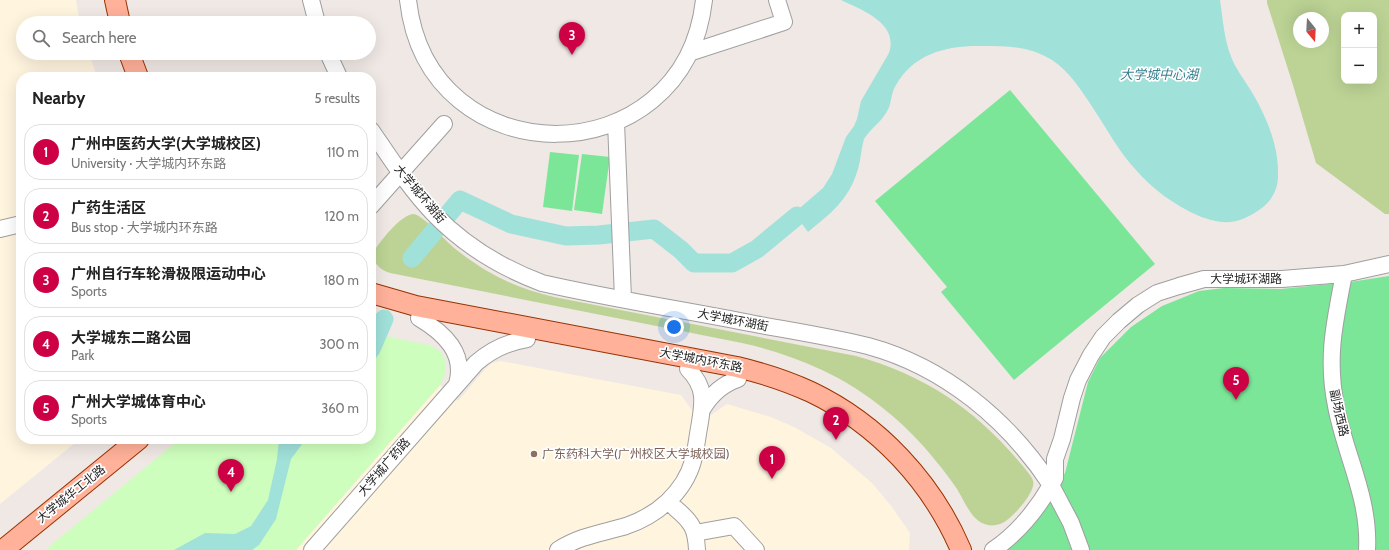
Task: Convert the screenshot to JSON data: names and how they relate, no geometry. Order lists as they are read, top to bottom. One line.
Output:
{"streets":{"main road":["大学城内环东路","大学城华工北路"],"street":["大学城环湖街","大学城环湖路","副场西路","大学城广药路"]},"crossings":[["大学城环湖街","大学城环湖路"],["大学城环湖路","副场西路"],["大学城内环东路","大学城广药路"]],"water":["大学城中心湖"],"places":["广东药科大学(广州校区大学城校园)"],"north":"bottom","page":{"map_buttons":["+","−"],"search":"Search here","pins":["3","5","2","1","4"],"heading":["Nearby","5 results"],"list":[{"mark":"1","name":"广州中医药大学(大学城校区)","note":"University · 大学城内环东路","value":"110 m"},{"mark":"2","name":"广药生活区","note":"Bus stop · 大学城内环东路","value":"120 m"},{"mark":"3","name":"广州自行车轮滑极限运动中心","note":"Sports","value":"180 m"},{"mark":"4","name":"大学城东二路公园","note":"Park","value":"300 m"},{"mark":"5","name":"广州大学城体育中心","note":"Sports","value":"360 m"}]}}
